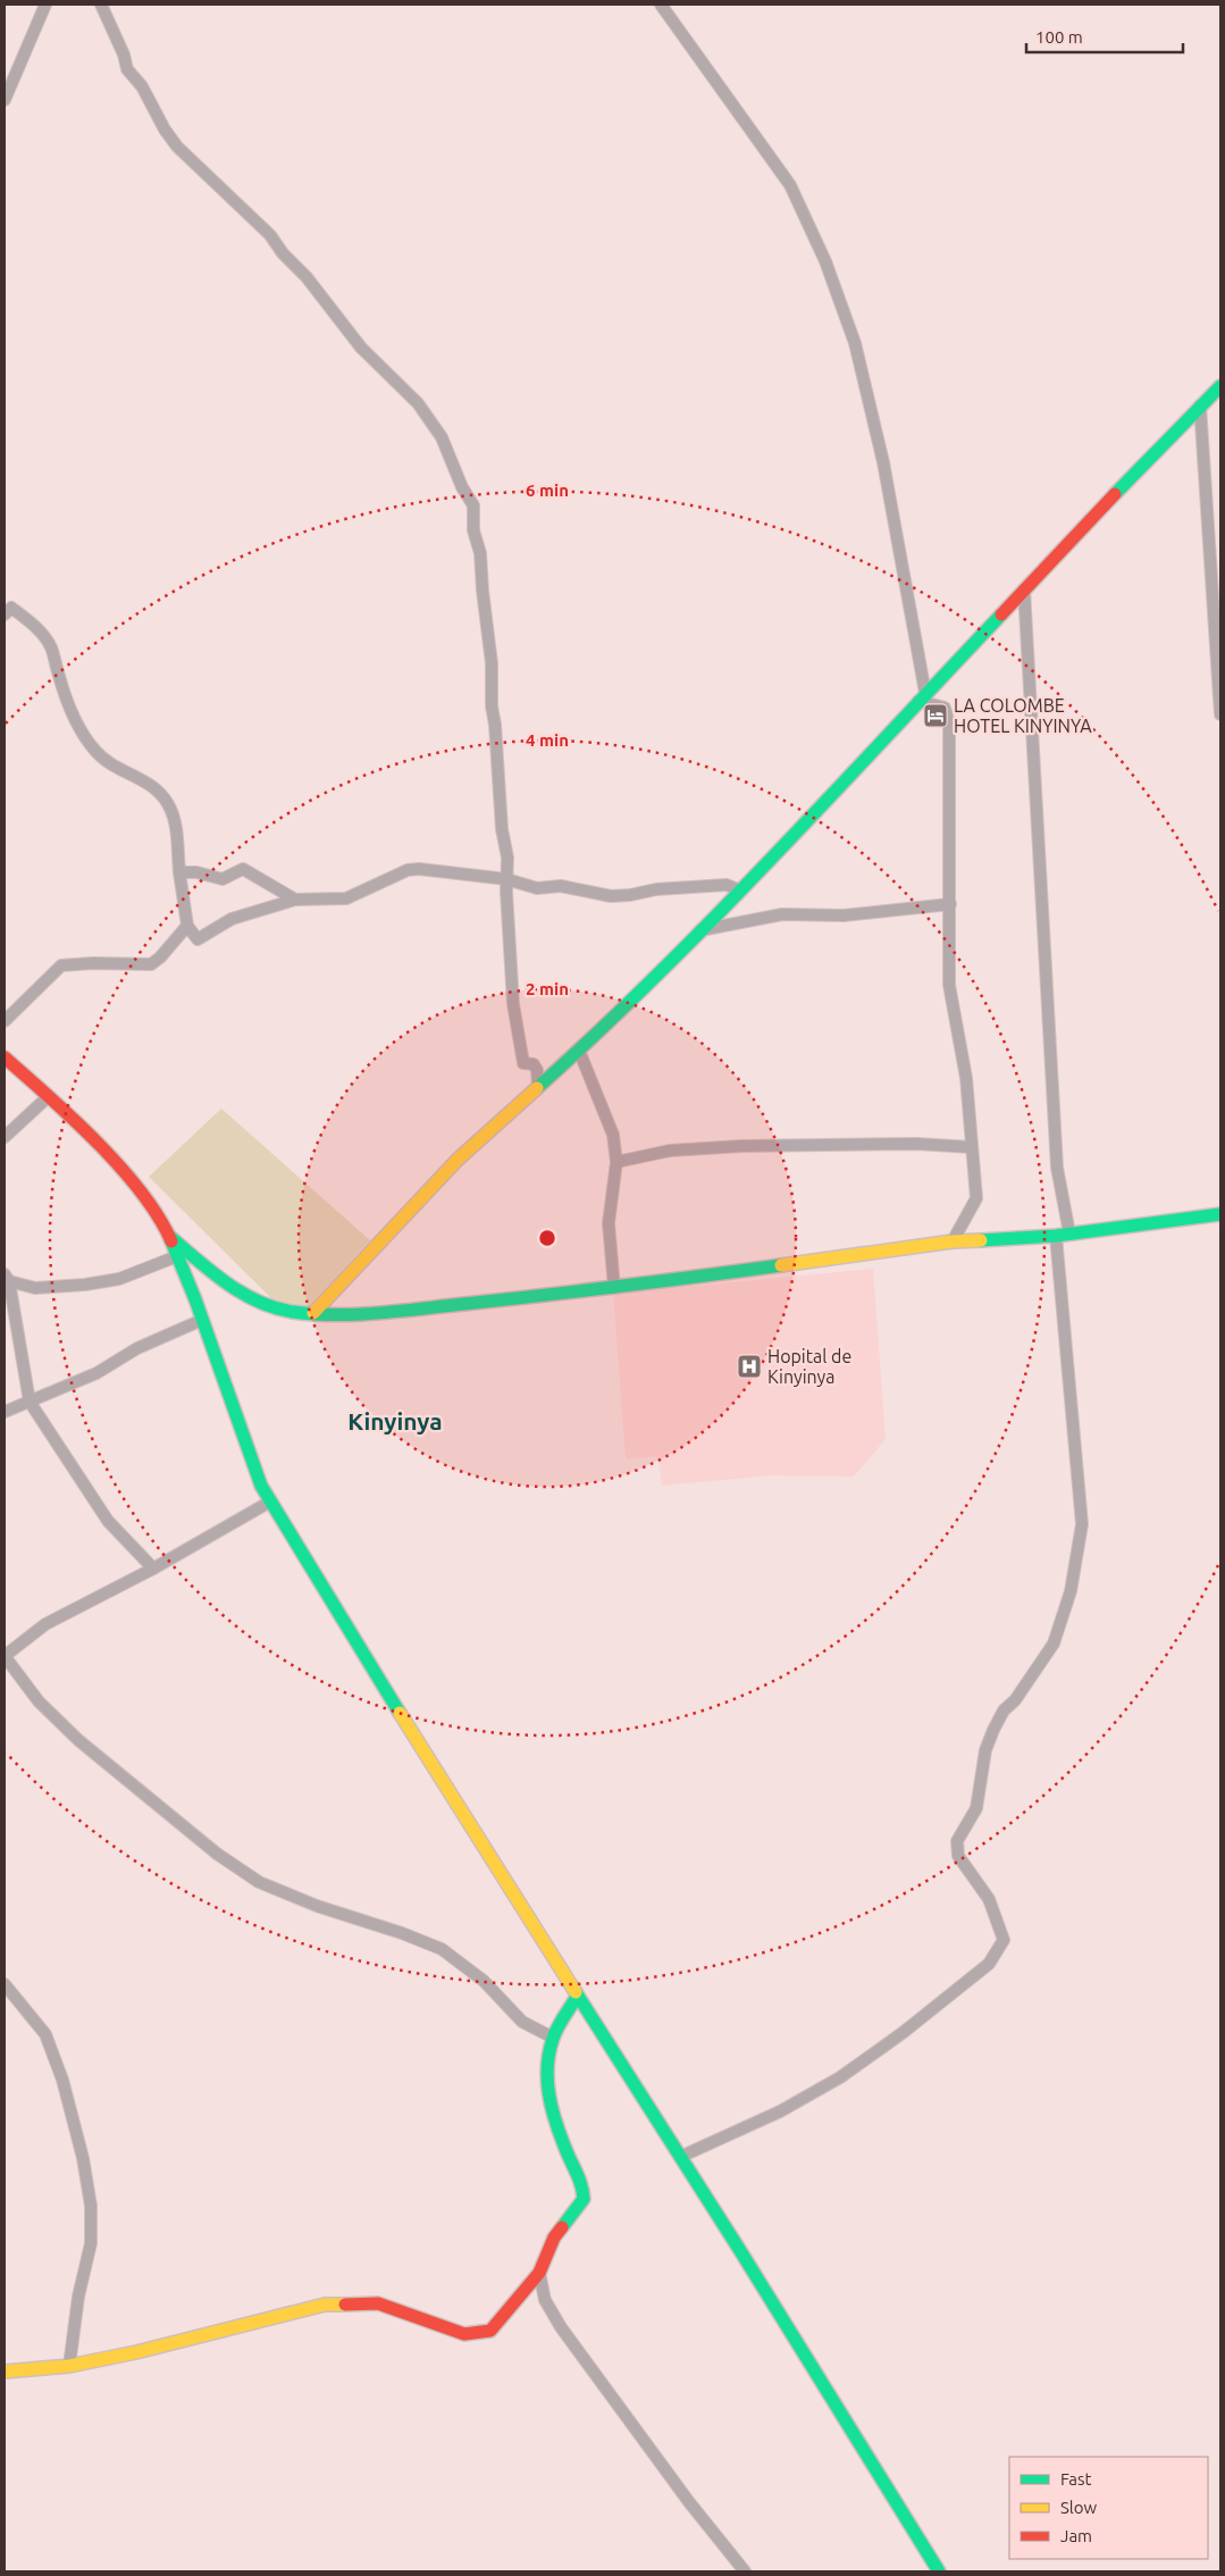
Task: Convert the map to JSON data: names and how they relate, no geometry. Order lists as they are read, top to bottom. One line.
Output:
{"districts":["Kinyinya"],"places":{"hotel":["LA COLOMBE HOTEL KINYINYA"],"hospital":["Hopital de Kinyinya"]},"legend":["Fast","Slow","Jam"],"scale_bar":"100 m","rings":["6 min","4 min","2 min"]}
